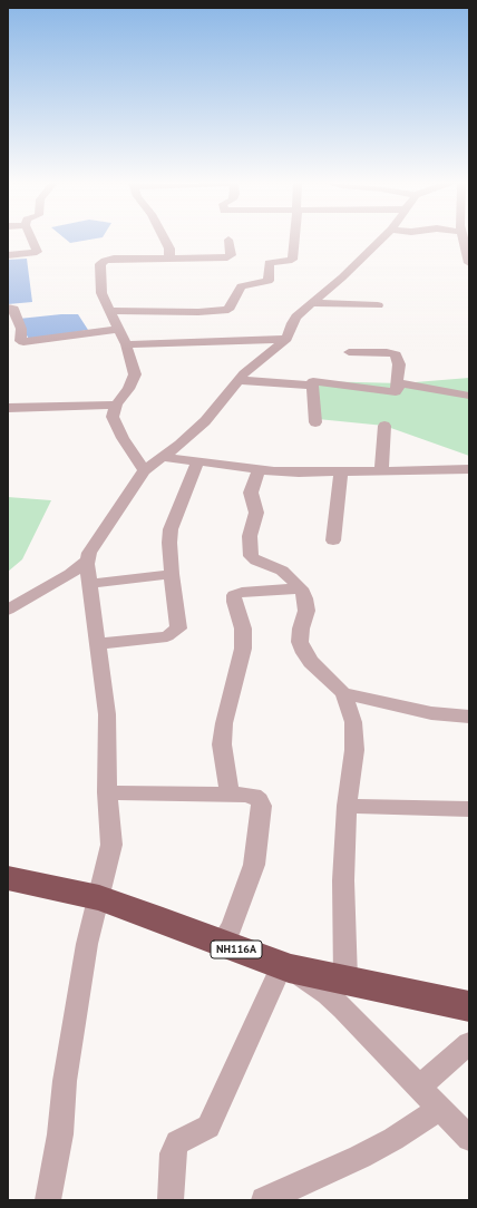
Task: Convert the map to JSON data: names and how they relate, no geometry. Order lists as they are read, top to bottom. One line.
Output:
{"streets":{"highway":["NH116A"]}}
